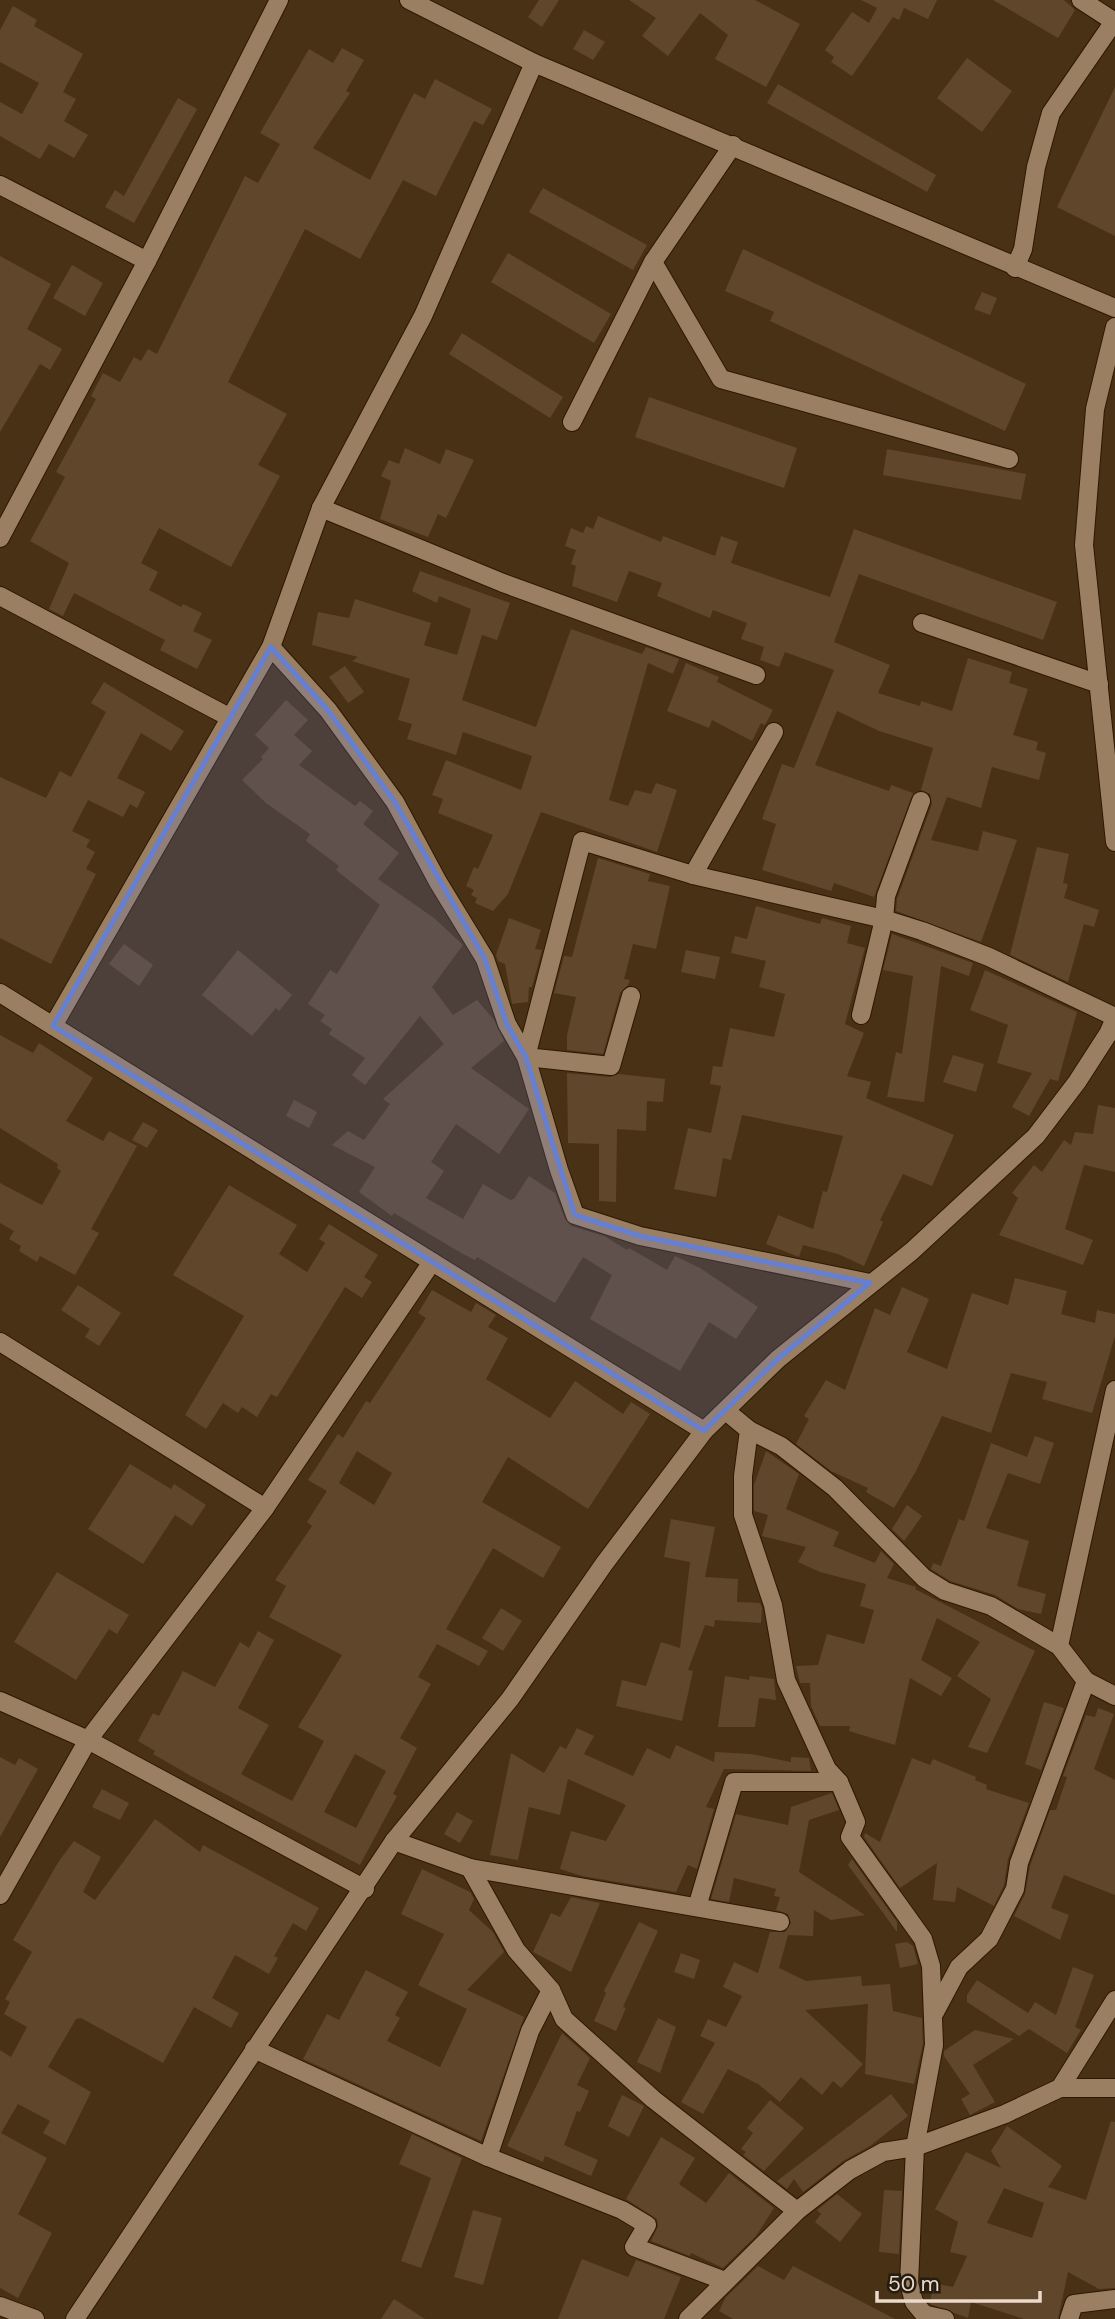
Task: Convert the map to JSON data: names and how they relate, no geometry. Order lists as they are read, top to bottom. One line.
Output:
{"scale_bar":"50 m"}
